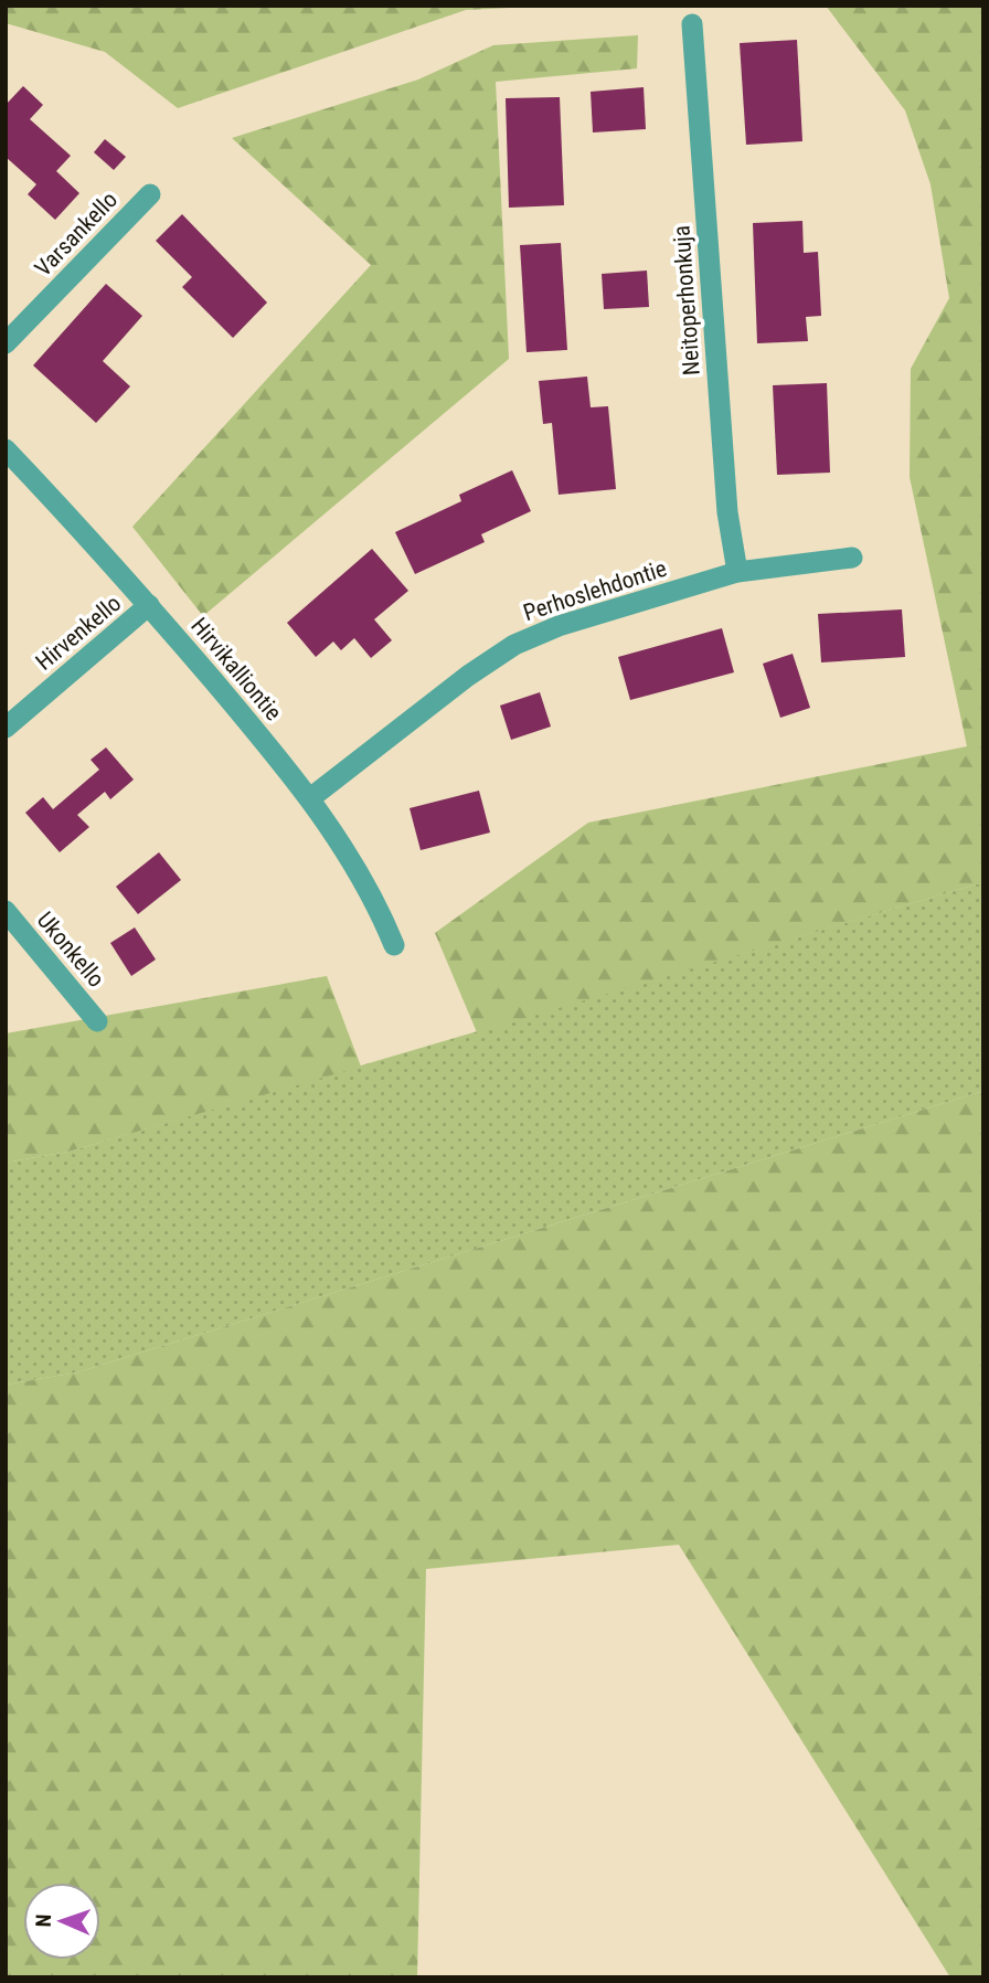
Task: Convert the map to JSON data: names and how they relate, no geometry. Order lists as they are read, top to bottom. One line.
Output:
{"streets":{"street":["Varsankello","Neitoperhonkuja","Perhoslehdontie","Hirvenkello","Hirvikalliontie","Ukonkello"]},"crossings":[["Neitoperhonkuja","Perhoslehdontie"],["Perhoslehdontie","Hirvikalliontie"],["Hirvenkello","Hirvikalliontie"]],"north":"left"}
